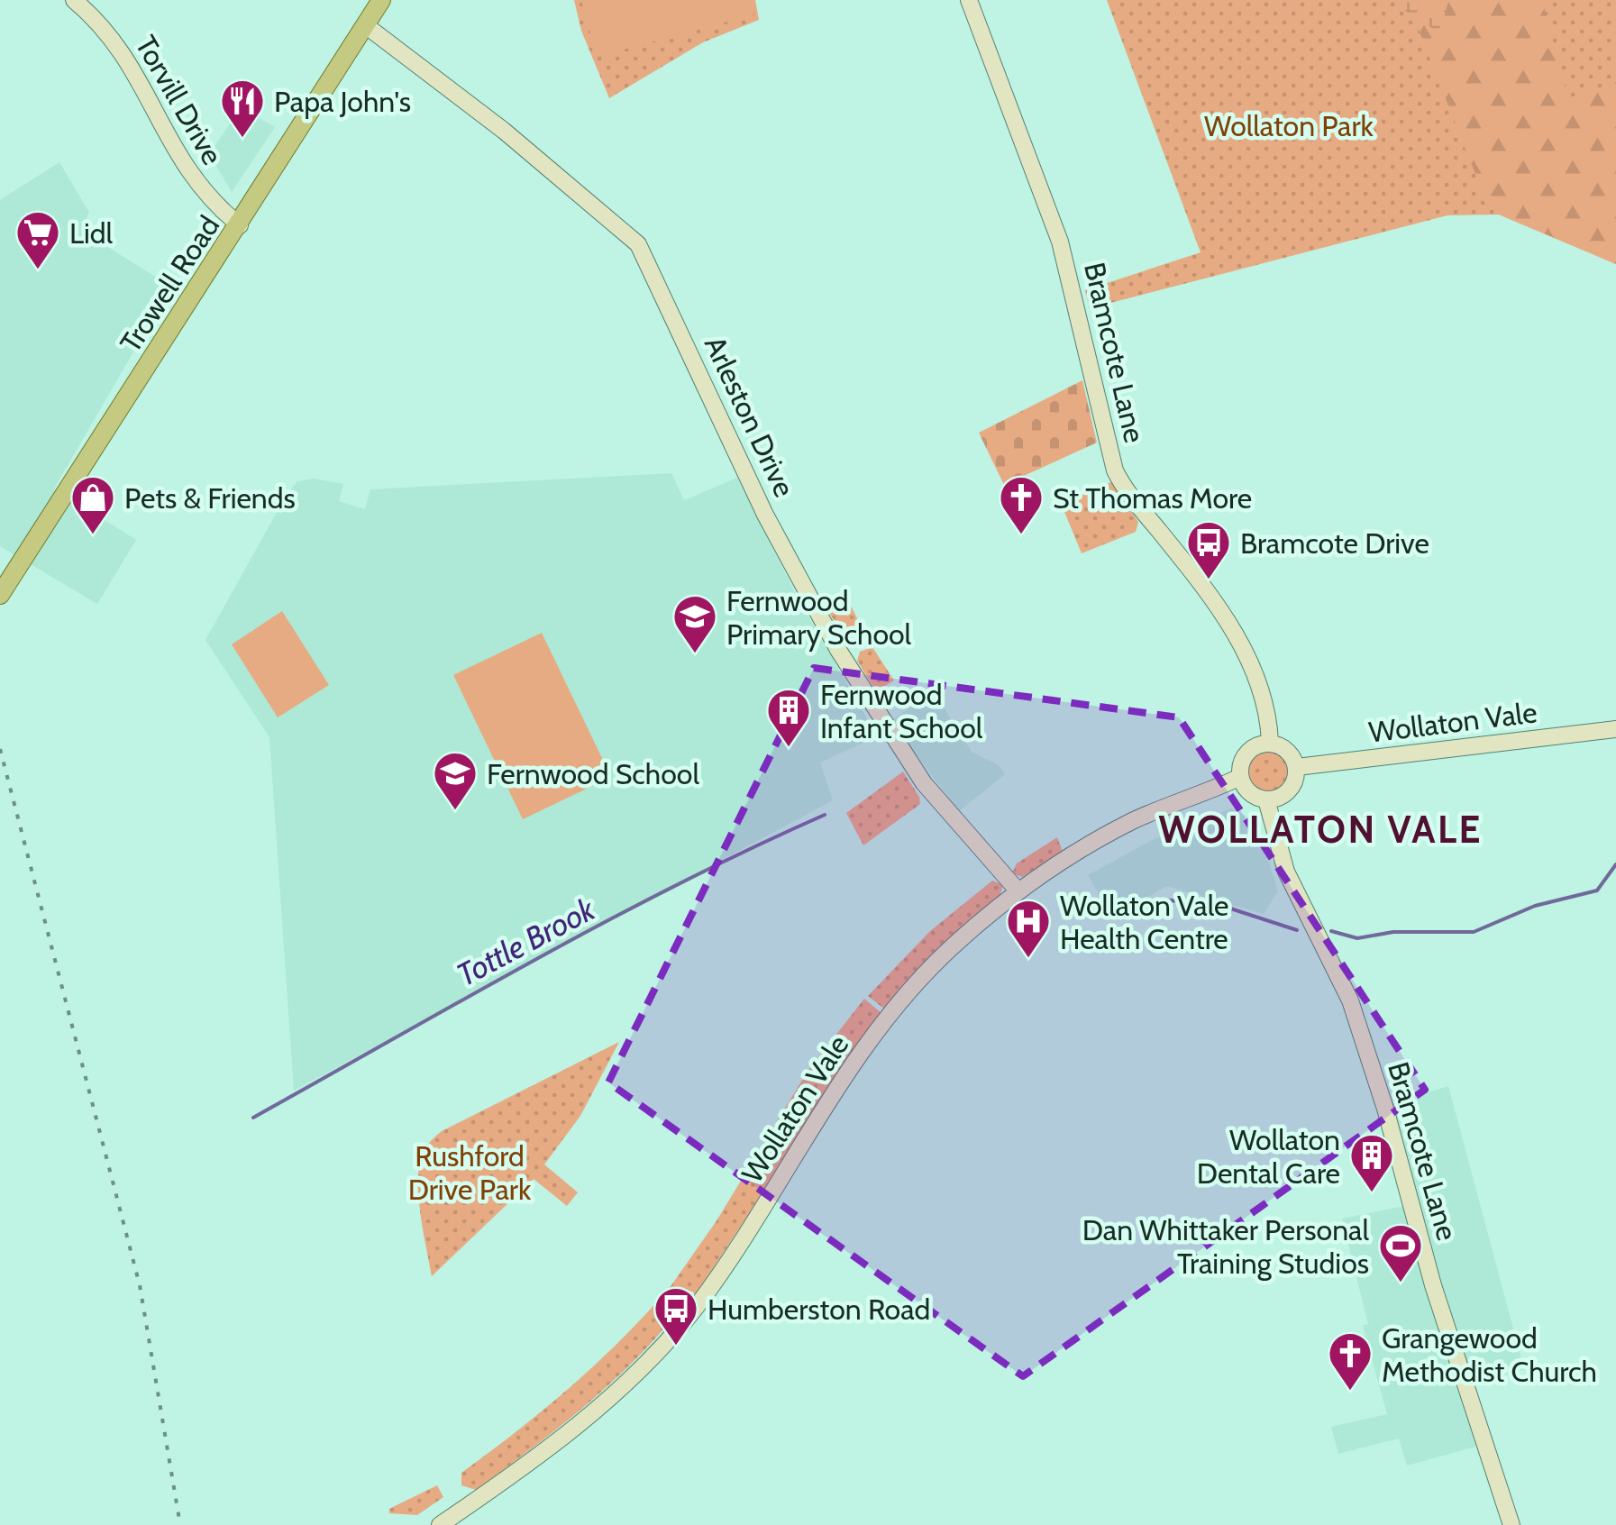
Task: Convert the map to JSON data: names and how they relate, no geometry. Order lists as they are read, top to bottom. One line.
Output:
{"streets":{"main road":["Trowell Road"],"street":["Torvill Drive","Bramcote Lane","Arleston Drive","Wollaton Vale"]},"crossings":[["Torvill Drive","Trowell Road"],["Trowell Road","Arleston Drive"],["Bramcote Lane","Wollaton Vale"],["Arleston Drive","Wollaton Vale"]],"districts":["WOLLATON VALE"],"water":["Tottle Brook"],"parks":["Wollaton Park","Rushford Drive Park"],"places":{"restaurant":["Papa John's"],"supermarket":["Lidl"],"shop":["Pets & Friends"],"church":["St Thomas More","Grangewood Methodist Church"],"bus stop":["Bramcote Drive","Humberston Road"],"school or university":["Fernwood Primary School","Fernwood School"],"building":["Fernwood Infant School","Wollaton Dental Care"],"hospital":["Wollaton Vale Health Centre"],"sports":["Dan Whittaker Personal Training Studios"]}}
